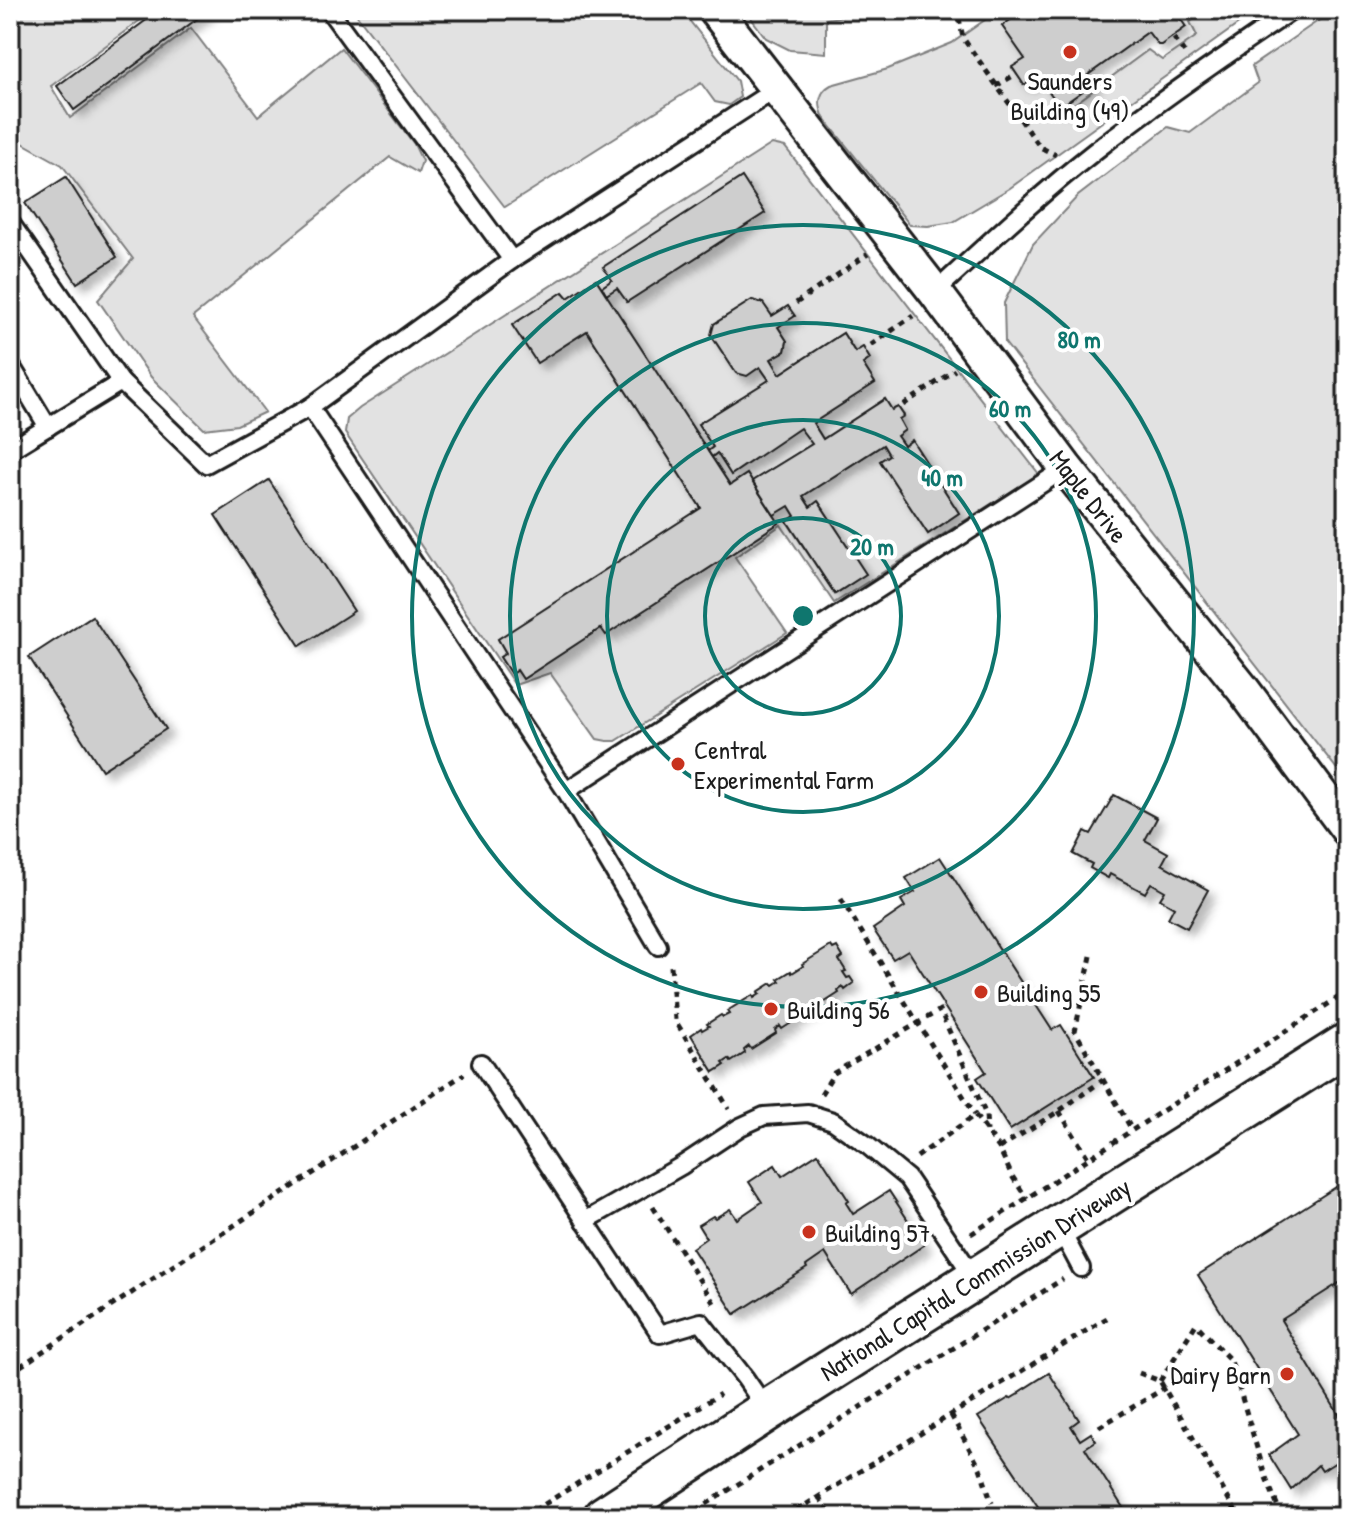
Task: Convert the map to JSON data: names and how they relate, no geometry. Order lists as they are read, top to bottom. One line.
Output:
{"streets":{"street":["Maple Drive","National Capital Commission Driveway"]},"places":["Saunders Building (49)","Central Experimental Farm","Building 55","Building 56","Building 57","Dairy Barn"],"rings":["80 m","60 m","40 m","20 m"]}
